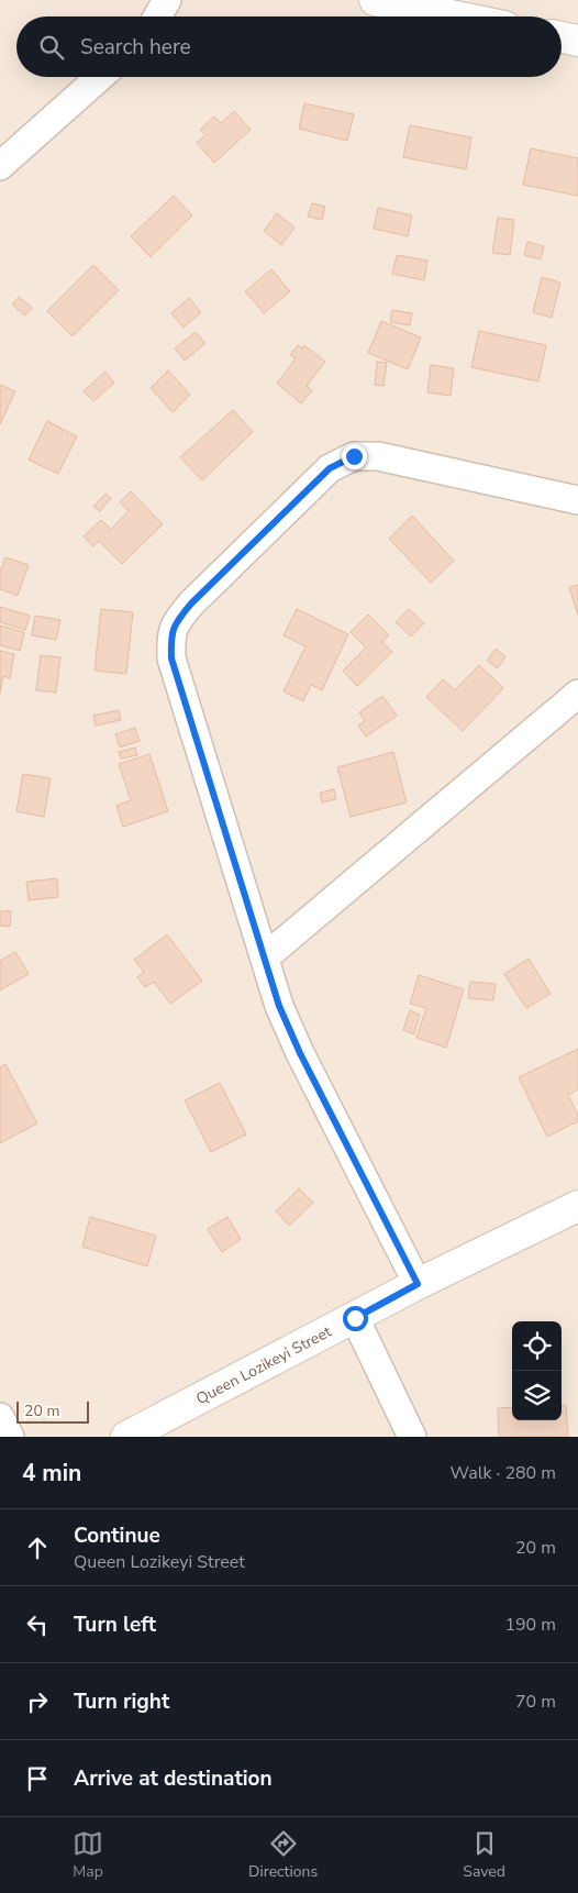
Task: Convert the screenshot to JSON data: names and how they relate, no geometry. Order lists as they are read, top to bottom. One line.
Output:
{"streets":{"main road":["Queen Lozikeyi Street"]},"scale_bar":"20 m","page":{"search":"Search here","scale":"20 m","heading":["4 min","Walk · 280 m"],"list":[["Continue","Queen Lozikeyi Street","20 m"],["Turn left","190 m"],["Turn right","70 m"],"Arrive at destination"],"nav":["Map","Directions","Saved"]}}
